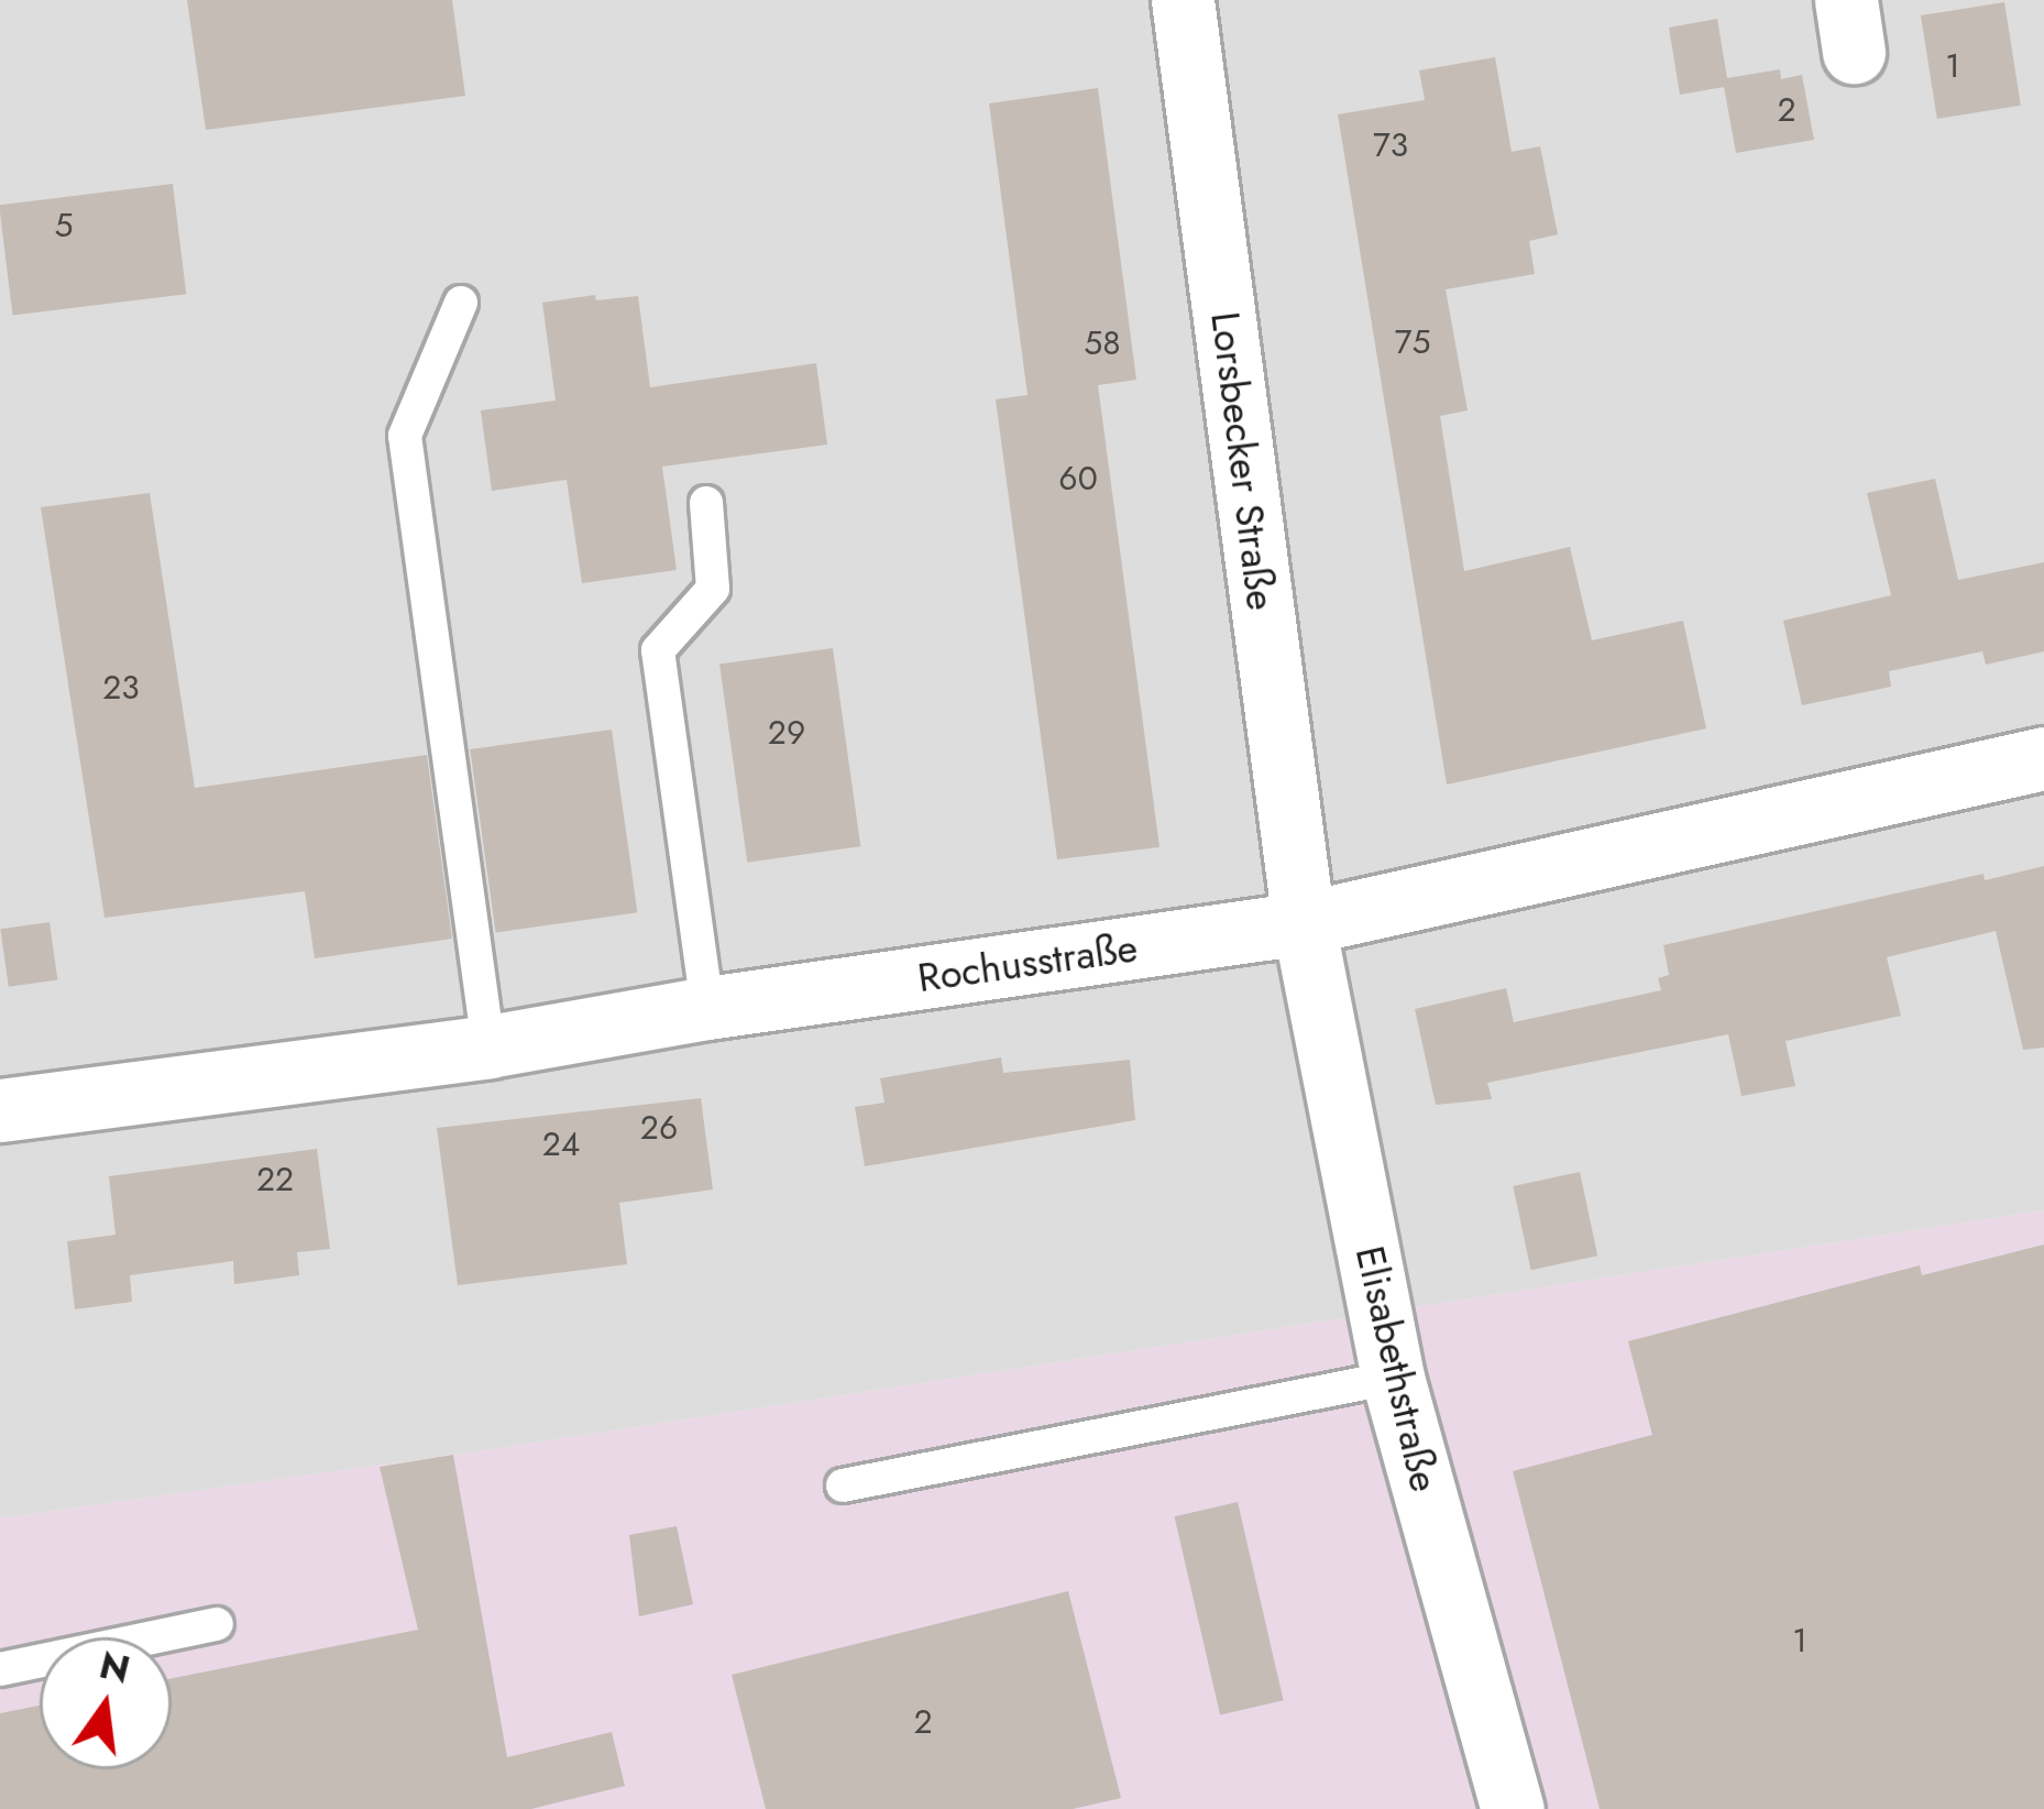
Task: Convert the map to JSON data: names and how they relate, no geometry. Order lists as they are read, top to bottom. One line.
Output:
{"streets":{"street":["Lorsbecker Straße","Rochusstraße","Elisabethstraße"]},"crossings":[["Lorsbecker Straße","Rochusstraße"],["Lorsbecker Straße","Elisabethstraße"],["Rochusstraße","Elisabethstraße"]],"house_numbers":["1","2","73","5","75","58","60","23","29","26","24","22","1","2"],"north":"top"}
